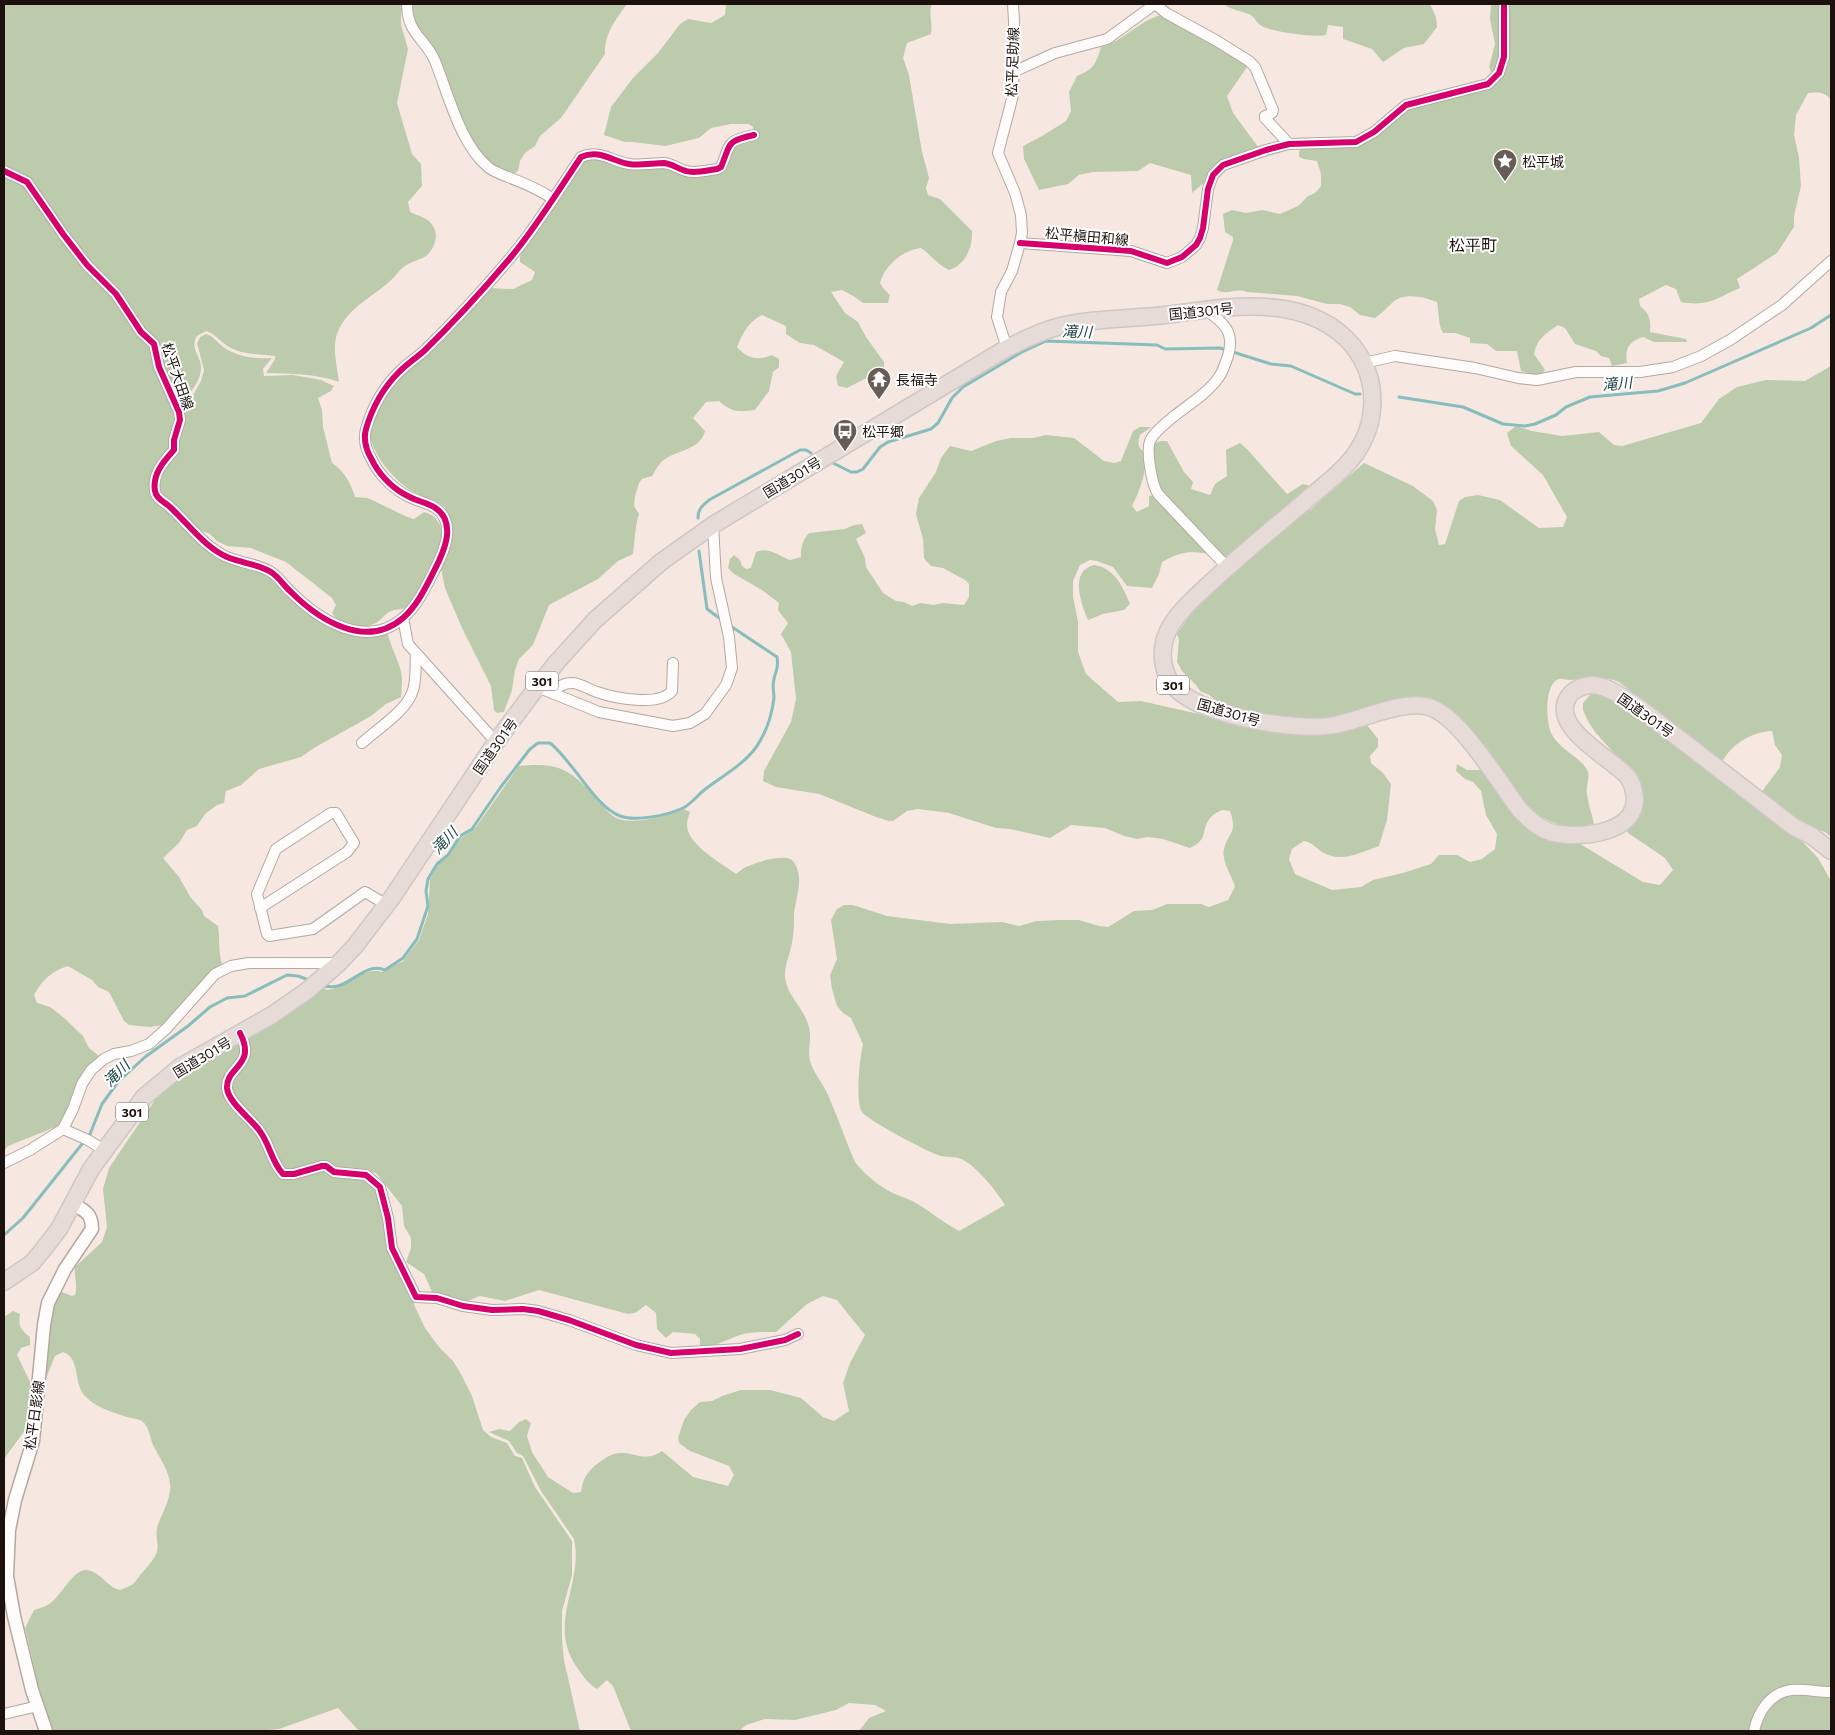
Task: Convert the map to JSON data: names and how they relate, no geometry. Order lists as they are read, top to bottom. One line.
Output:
{"streets":{"highway":["国道301号","301"],"street":["松平足助線","松平槇田和線","松平大田線","松平日影線"]},"crossings":[["松平足助線","松平槇田和線"],["松平足助線","国道301号"],["国道301号","松平日影線"]],"districts":["松平町"],"water":["滝川"],"places":{"place":["松平城"],"temple":["長福寺"],"bus stop":["松平郷"]}}
